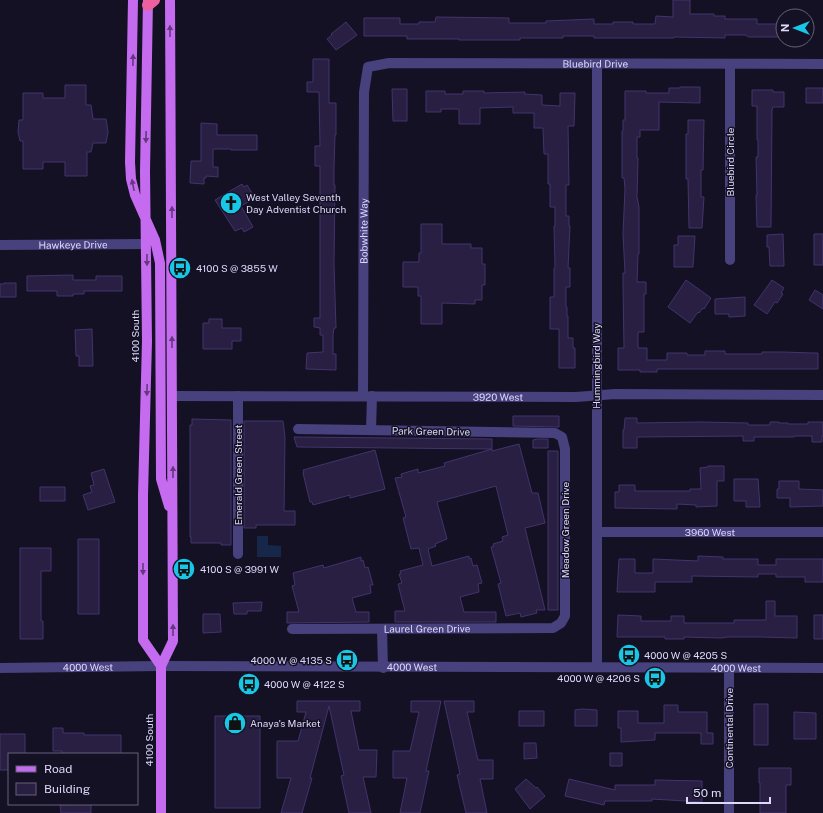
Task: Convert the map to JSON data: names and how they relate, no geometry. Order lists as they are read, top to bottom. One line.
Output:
{"streets":{"main road":["4100 South"],"street":["Bluebird Drive","Bluebird Circle","Bobwhite Way","Hawkeye Drive","Hummingbird Way","3920 West","Park Green Drive","Emerald Green Street","Meadow Green Drive","3960 West","Laurel Green Drive","4000 West","Continental Drive"]},"crossings":[["Bluebird Drive","Bluebird Circle"],["Bluebird Drive","Bobwhite Way"],["Bluebird Drive","Hummingbird Way"],["Bobwhite Way","3920 West"],["Bobwhite Way","Park Green Drive"],["Hawkeye Drive","4100 South"],["4100 South","3920 West"],["4100 South","4000 West"],["Hummingbird Way","3920 West"],["Hummingbird Way","3960 West"],["Hummingbird Way","4000 West"],["3920 West","Emerald Green Street"],["Park Green Drive","Meadow Green Drive"],["Meadow Green Drive","Laurel Green Drive"],["4000 West","Continental Drive"]],"places":{"church":["West Valley Seventh Day Adventist Church"],"bus stop":["4100 S @ 3855 W","4100 S @ 3991 W","4000 W @ 4205 S","4000 W @ 4135 S","4000 W @ 4206 S","4000 W @ 4122 S"],"shop":["Anaya's Market"]},"legend":["Road","Building"],"scale_bar":"50 m","north":"left"}
